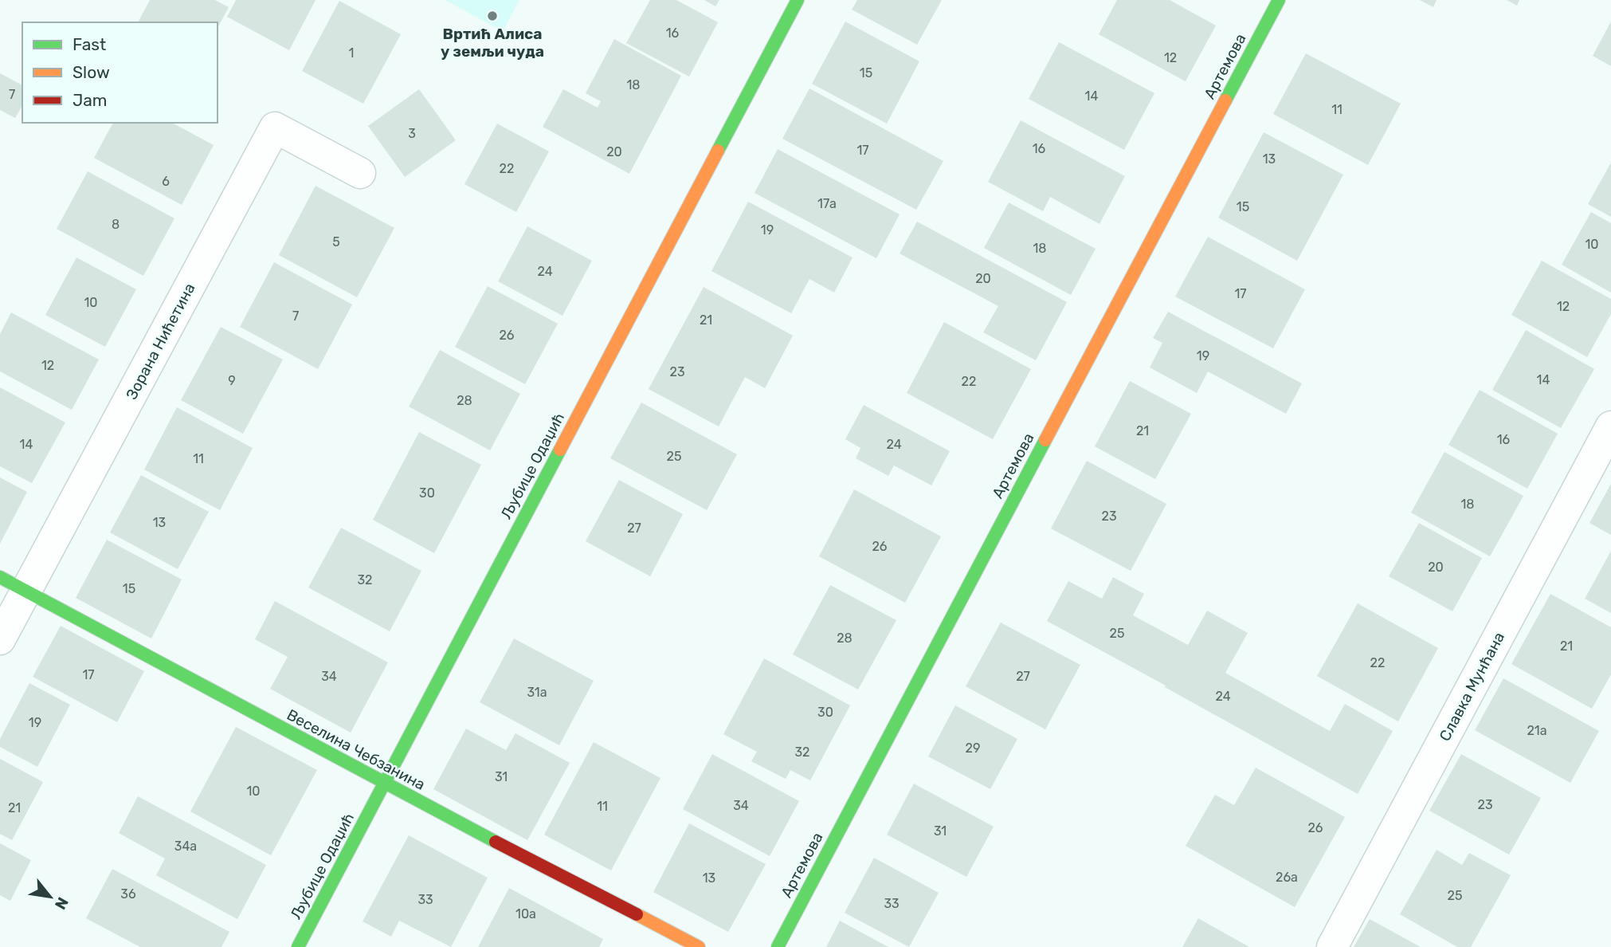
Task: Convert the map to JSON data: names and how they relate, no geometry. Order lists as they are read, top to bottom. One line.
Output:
{"streets":{"street":["Артемова","Зорана Нићетина","Љубице Одаџић","Славка Мунћана","Веселина Чебзанина"]},"crossings":[["Зорана Нићетина","Веселина Чебзанина"],["Љубице Одаџић","Веселина Чебзанина"]],"places":["Вртић Алиса у земљи чуда"],"house_numbers":["16","1","12","15","18","7","14","11","3","16","17","20","13","22","6","17a","15","8","19","5","10","18","24","20","17","10","12","7","21","26","19","12","23","14","9","22","28","21","16","14","24","25","11","30","18","23","13","27","26","20","32","15","25","28","21","22","17","34","27","31a","24","30","19","21a","29","32","31","10","23","34","11","21","26","31","34a","26a","13","36","25","33","33","10a"],"legend":["Fast","Slow","Jam"],"north":"bottom right"}
